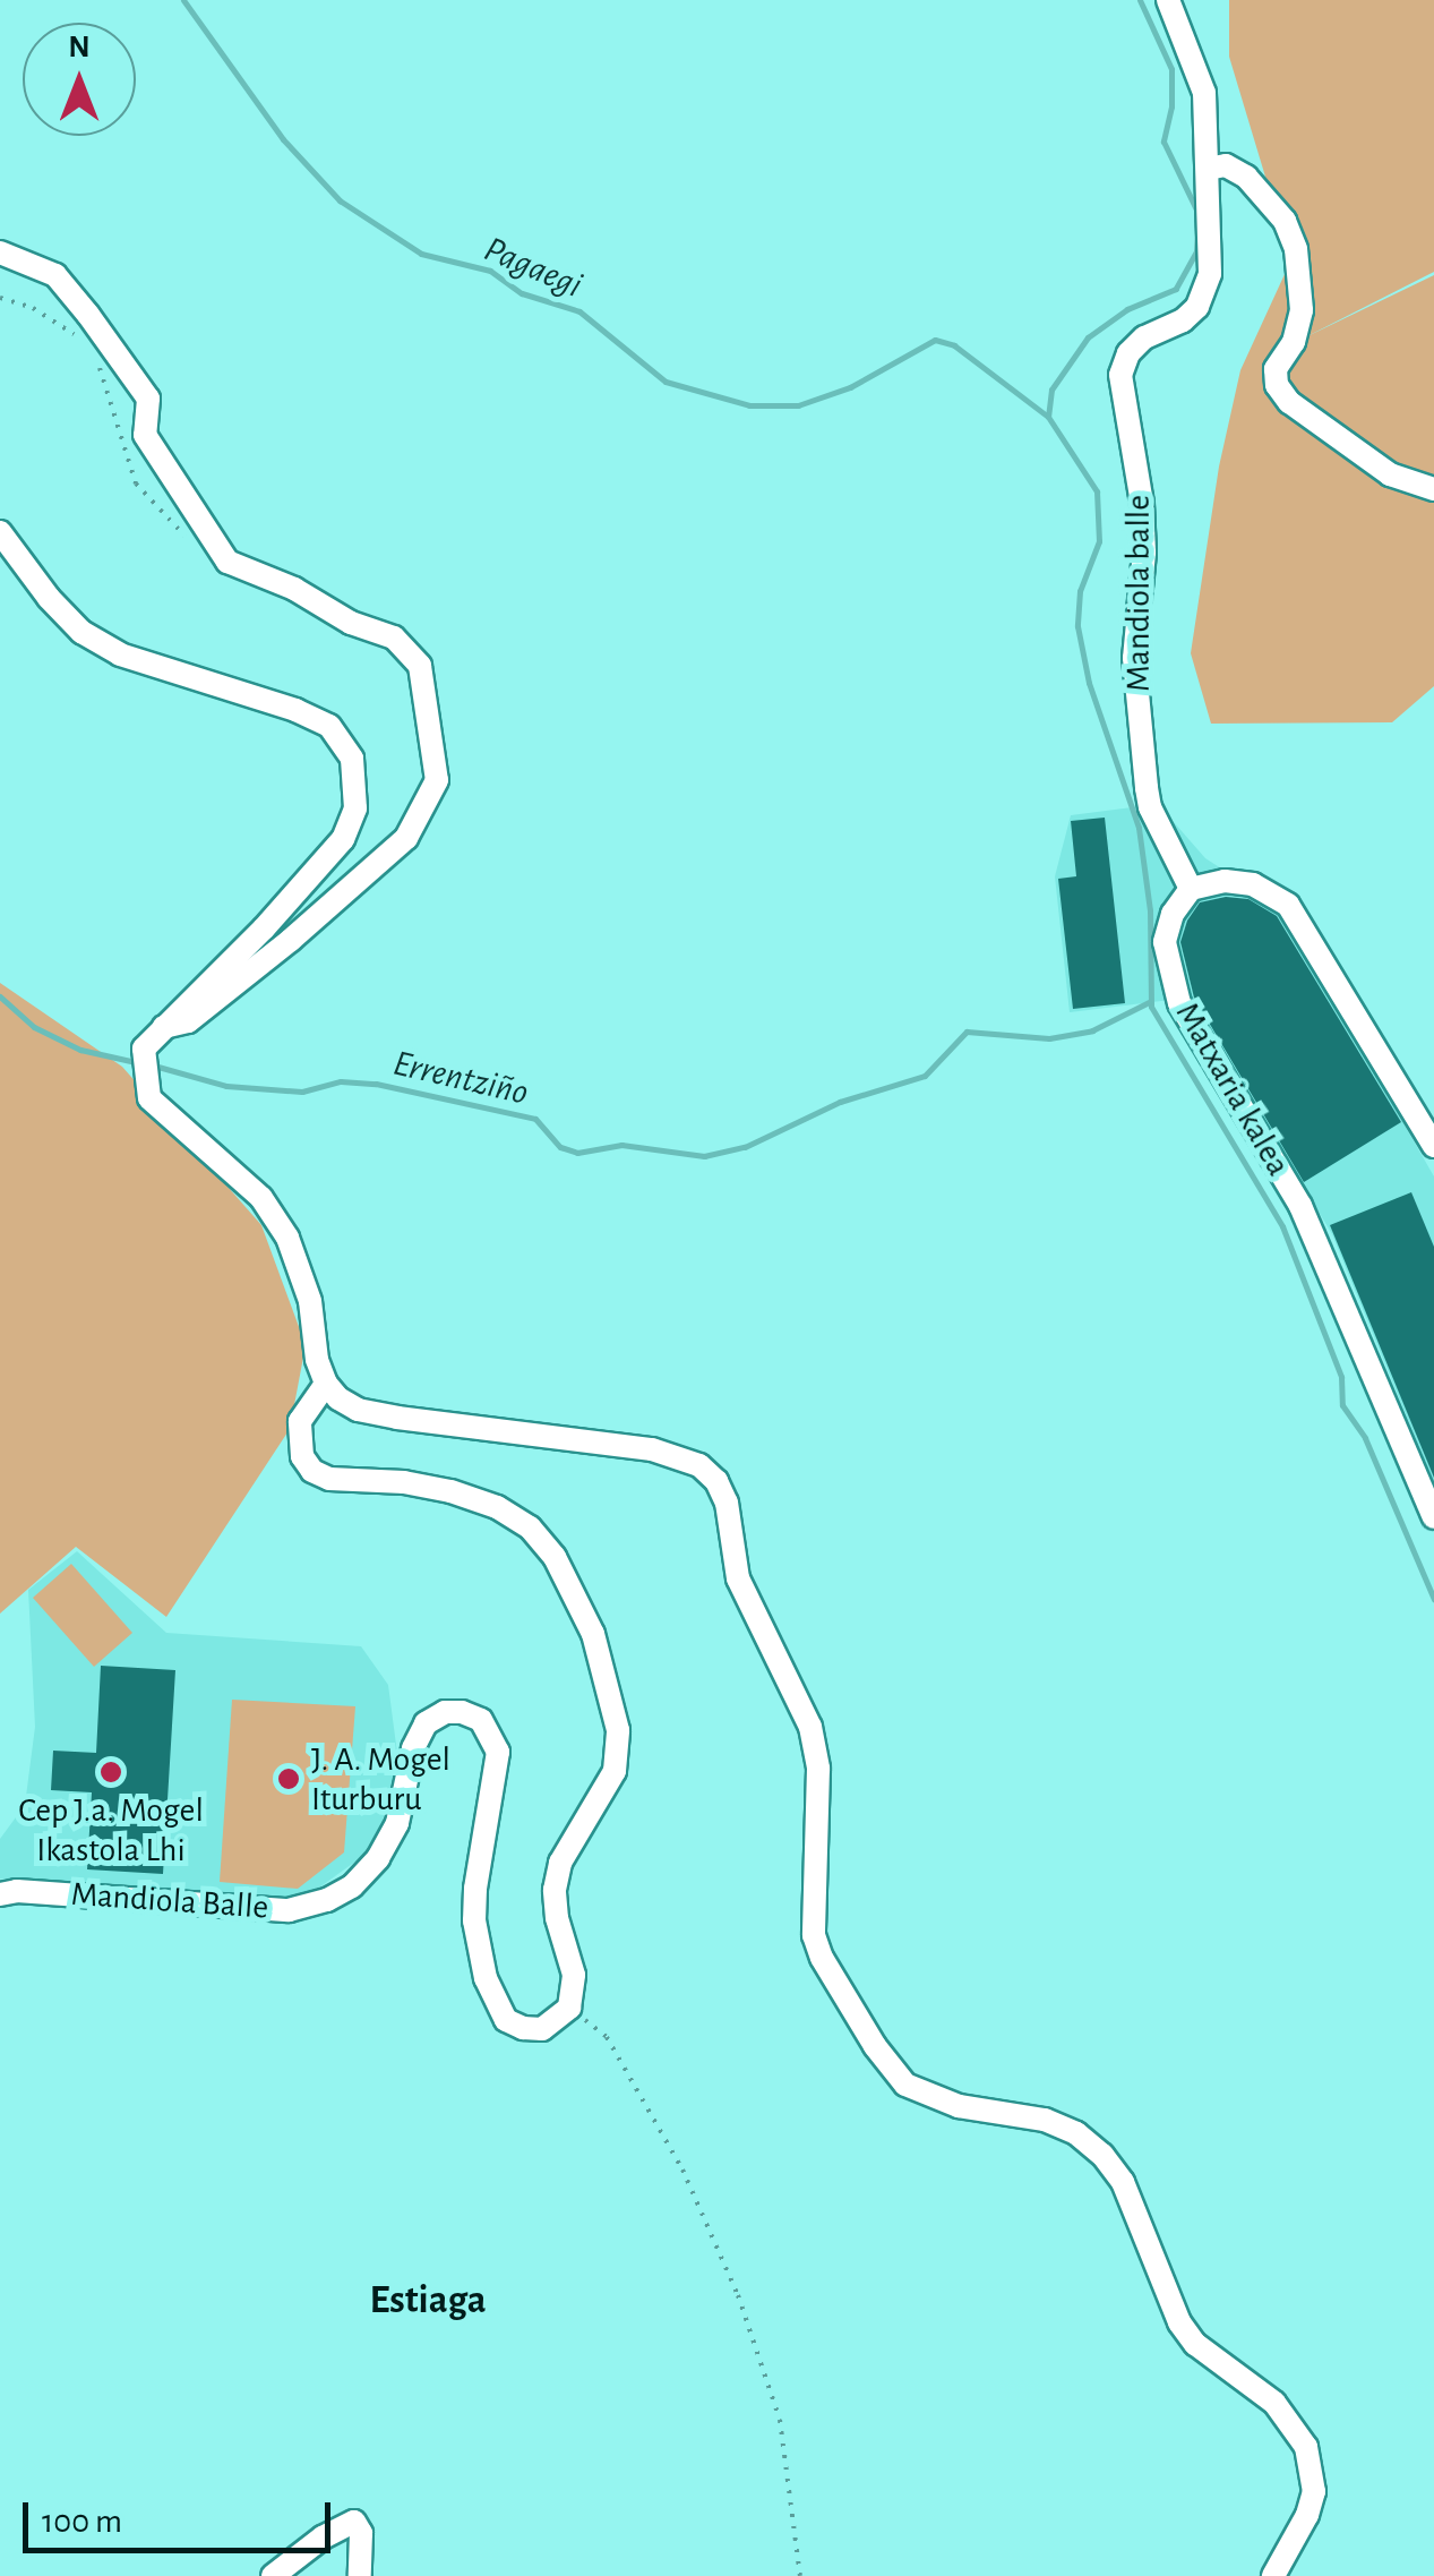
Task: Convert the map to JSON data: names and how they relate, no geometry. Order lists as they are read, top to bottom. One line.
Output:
{"streets":{"street":["Mandiola balle","Matxaria kalea","Mandiola Balle"]},"crossings":[["Mandiola balle","Matxaria kalea"]],"districts":["Estiaga"],"water":["Pagaegi","Errentziño"],"places":["Cep J.a. Mogel Ikastola Lhi","J. A. Mogel Iturburu"],"scale_bar":"100 m","north":"top"}
